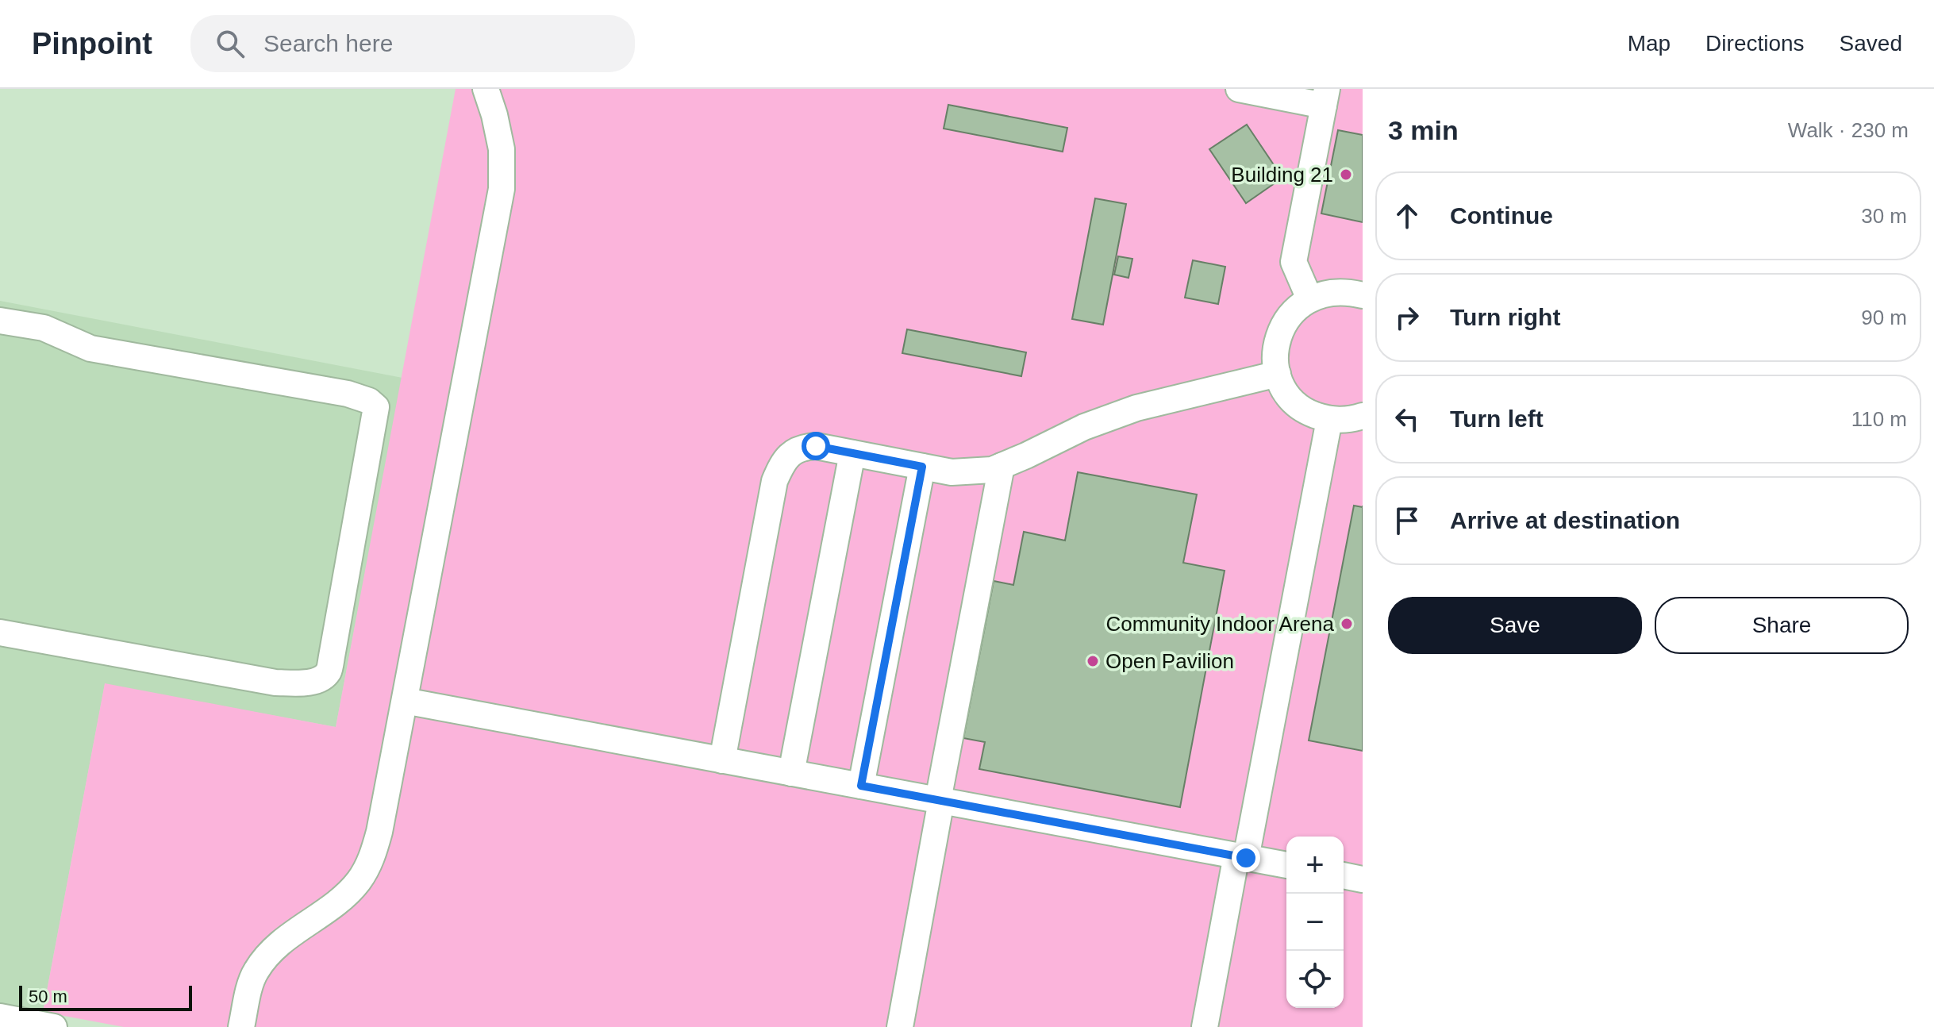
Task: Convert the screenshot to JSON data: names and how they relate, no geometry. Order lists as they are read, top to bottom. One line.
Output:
{"places":["Building 21","Community Indoor Arena","Open Pavilion"],"scale_bar":"50 m","page":{"header":"Pinpoint","search":"Search here","nav":["Map","Directions","Saved"],"heading":["3 min","Walk · 230 m"],"list":[["Continue","30 m"],["Turn right","90 m"],["Turn left","110 m"],"Arrive at destination"],"buttons":["Save","Share"],"map_buttons":["+","−"],"scale":"50 m"}}
